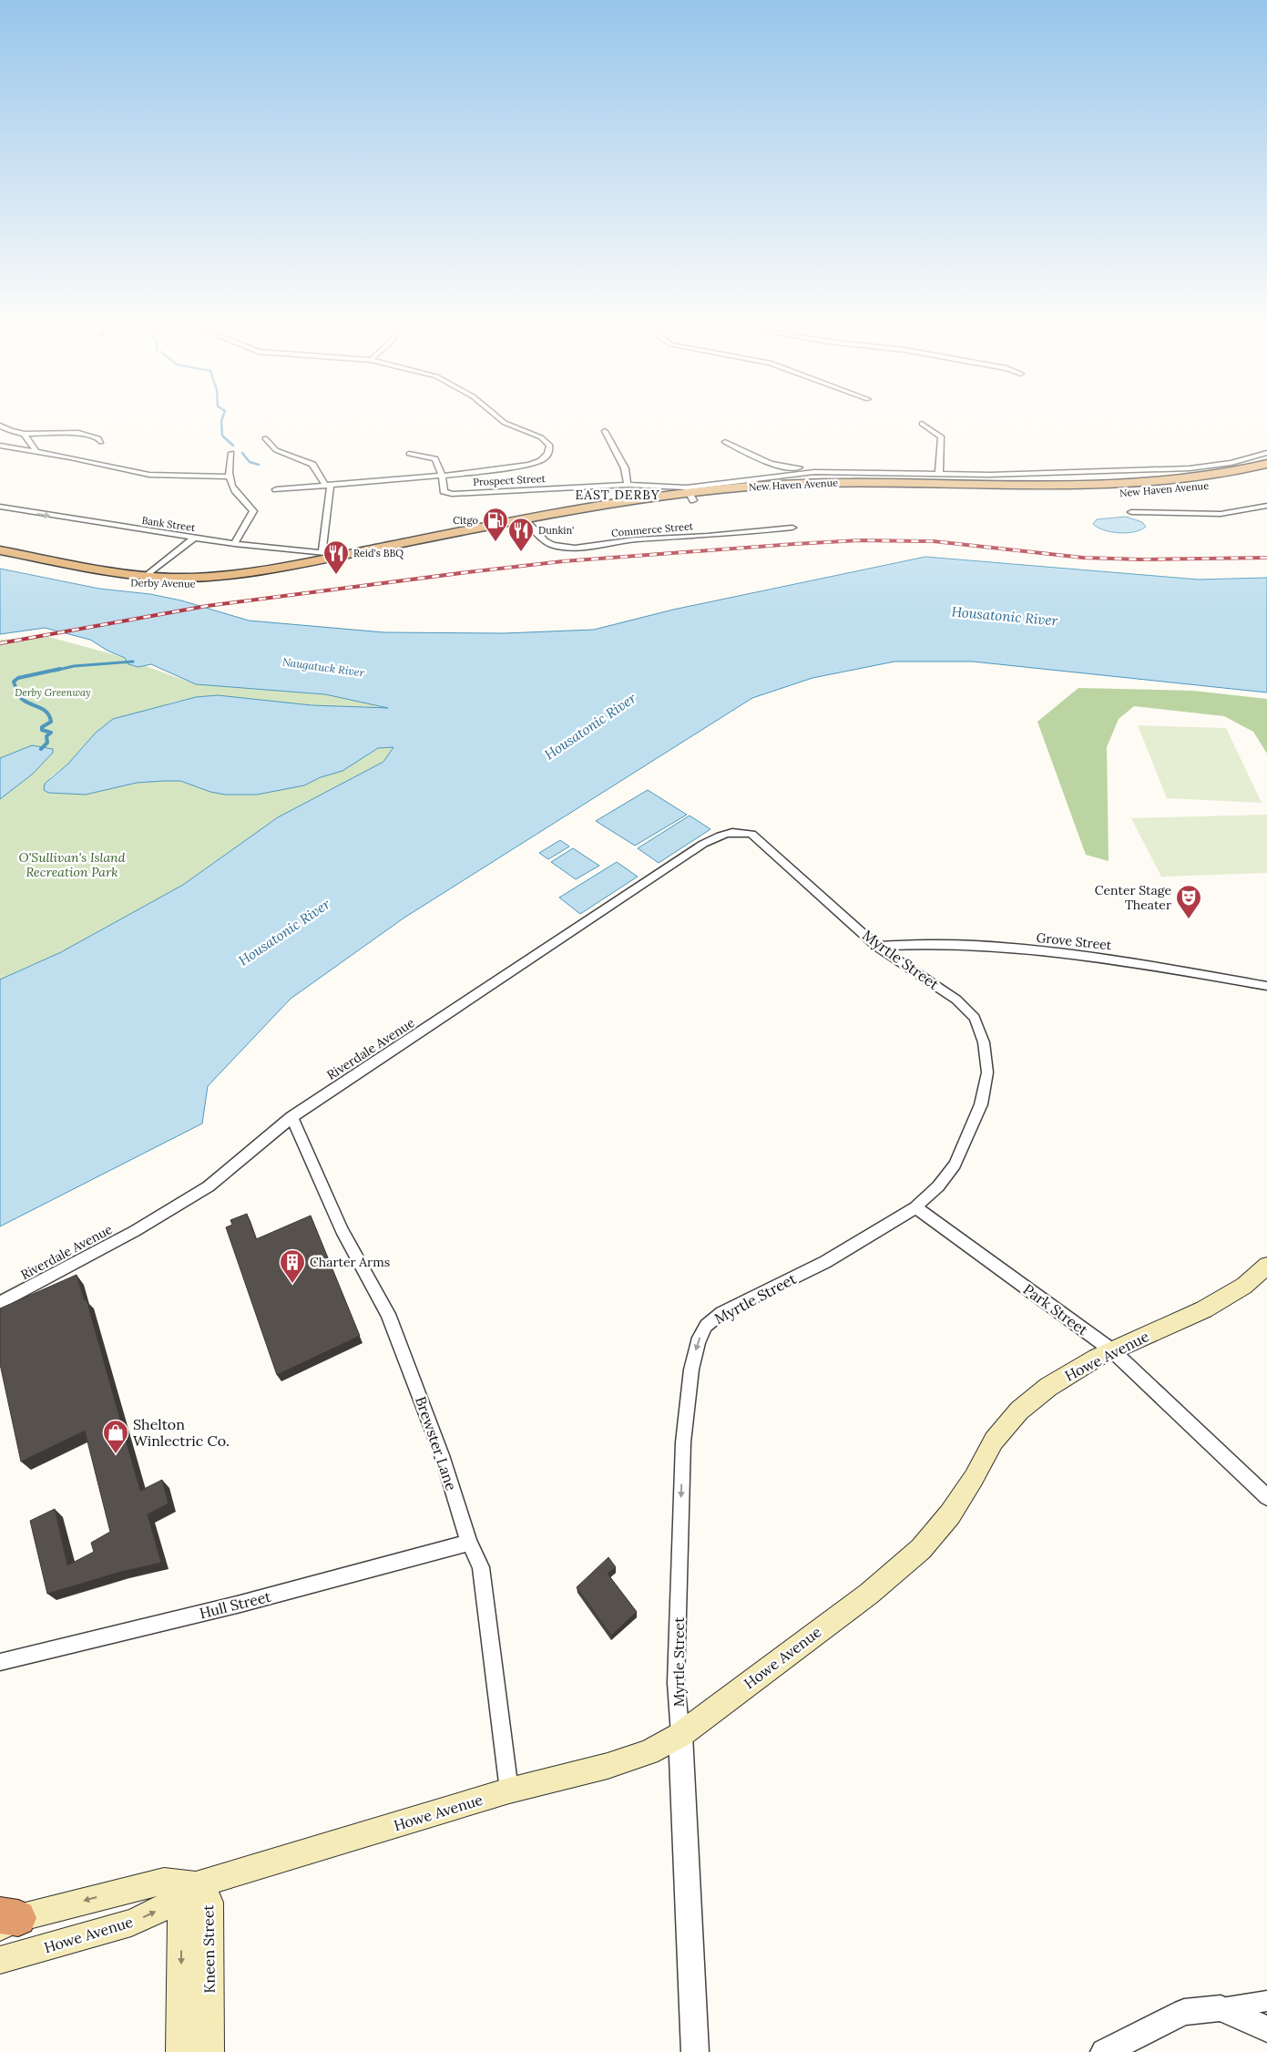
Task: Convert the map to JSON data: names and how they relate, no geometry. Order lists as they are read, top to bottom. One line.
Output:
{"streets":{"highway":["New Haven Avenue","Derby Avenue"],"main road":["Howe Avenue","Kneen Street"],"street":["Prospect Street","Bank Street","Commerce Street","Grove Street","Myrtle Street","Riverdale Avenue","Park Street","Brewster Lane","Hull Street"]},"crossings":[["Prospect Street","New Haven Avenue"],["New Haven Avenue","Bank Street"],["New Haven Avenue","Commerce Street"],["New Haven Avenue","Derby Avenue"],["Bank Street","Derby Avenue"],["Grove Street","Myrtle Street"],["Myrtle Street","Riverdale Avenue"],["Myrtle Street","Park Street"],["Myrtle Street","Howe Avenue"],["Riverdale Avenue","Brewster Lane"],["Park Street","Howe Avenue"],["Howe Avenue","Brewster Lane"],["Howe Avenue","Kneen Street"],["Brewster Lane","Hull Street"]],"one_way":["Myrtle Street"],"districts":["EAST DERBY"],"water":["Housatonic River","Naugatuck River"],"parks":["Derby Greenway","O'Sullivan's Island Recreation Park"],"places":{"fuel station":["Citgo"],"restaurant":["Dunkin'","Reid's BBQ"],"theatre":["Center Stage Theater"],"building":["Charter Arms"],"shop":["Shelton Winlectric Co."]}}
